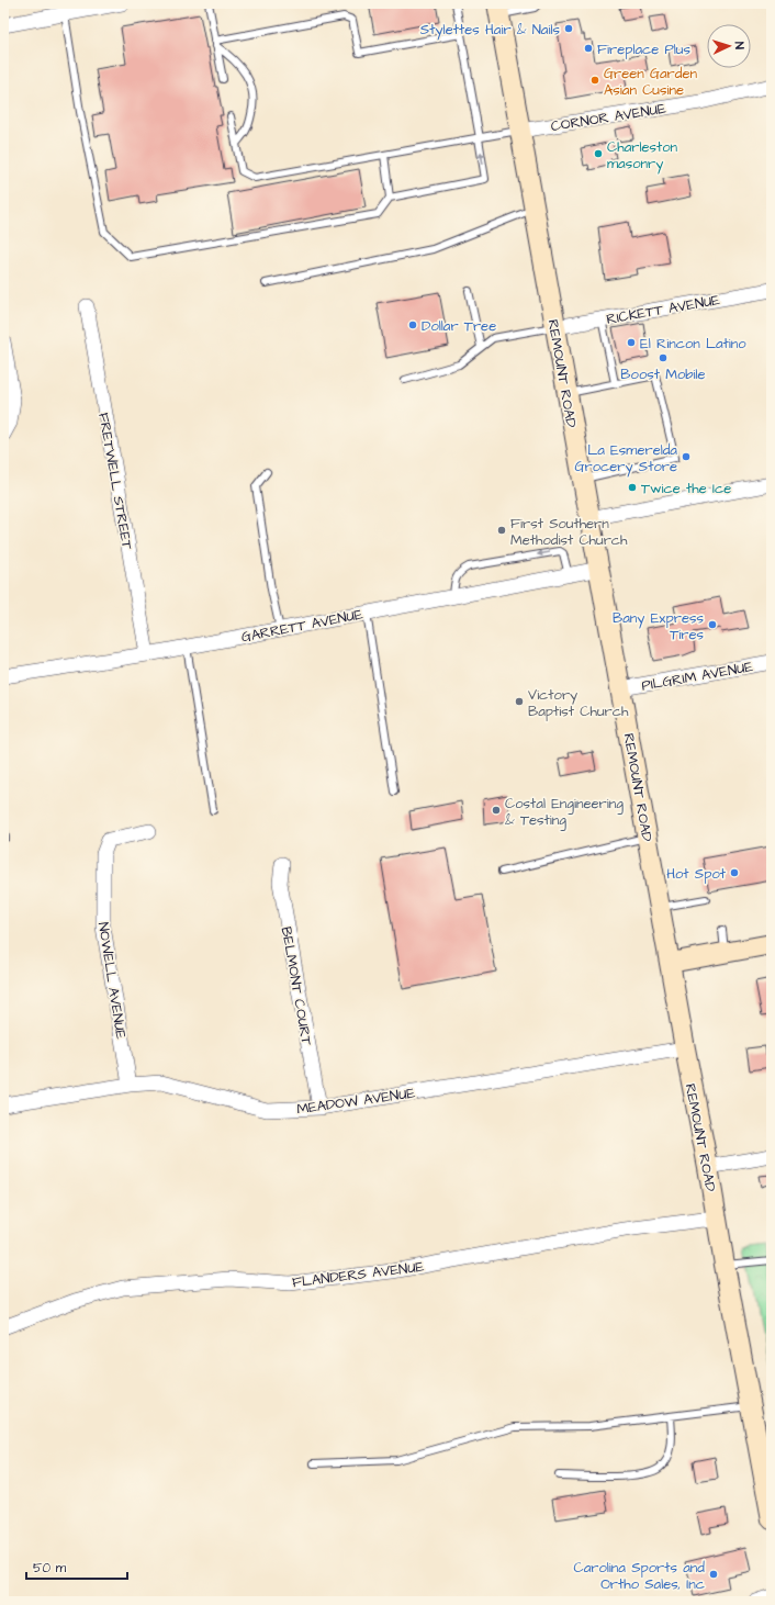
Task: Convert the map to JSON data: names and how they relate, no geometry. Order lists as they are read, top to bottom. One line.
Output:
{"streets":{"main road":["REMOUNT ROAD"],"street":["CORNOR AVENUE","RICKETT AVENUE","FRETWELL STREET","GARRETT AVENUE","PILGRIM AVENUE","NOWELL AVENUE","BELMONT COURT","MEADOW AVENUE","FLANDERS AVENUE"]},"crossings":[["CORNOR AVENUE","REMOUNT ROAD"],["RICKETT AVENUE","REMOUNT ROAD"],["REMOUNT ROAD","GARRETT AVENUE"],["REMOUNT ROAD","PILGRIM AVENUE"],["REMOUNT ROAD","MEADOW AVENUE"],["REMOUNT ROAD","FLANDERS AVENUE"],["FRETWELL STREET","GARRETT AVENUE"],["NOWELL AVENUE","MEADOW AVENUE"],["BELMONT COURT","MEADOW AVENUE"]],"places":["Stylettes Hair & Nails","Fireplace Plus","Green Garden Asian Cusine","Charleston masonry","Dollar Tree","El Rincon Latino","Boost Mobile","La Esmerelda Grocery Store","Twice the Ice","First Southern Methodist Church","Bany Express Tires","Victory Baptist Church","Costal Engineering & Testing","Hot Spot","Carolina Sports and Ortho Sales, Inc"],"scale_bar":"50 m","north":"right"}
